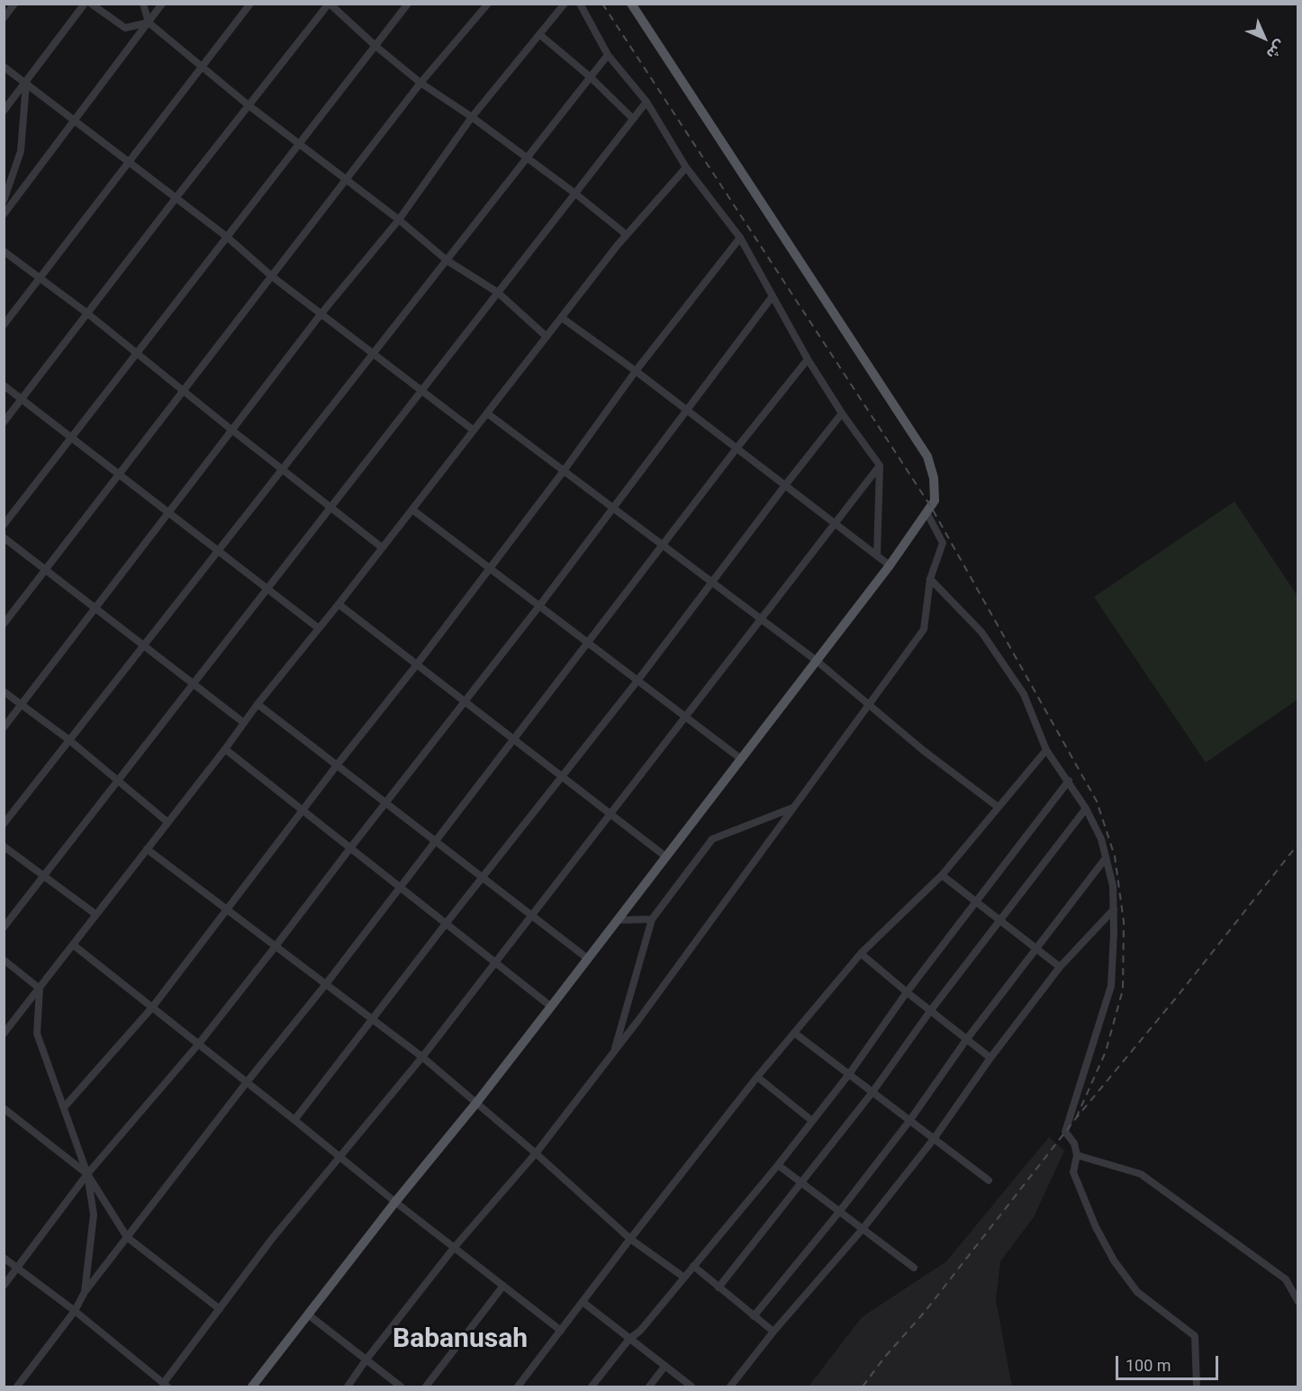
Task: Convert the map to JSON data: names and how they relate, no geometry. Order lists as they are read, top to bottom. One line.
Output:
{"districts":["Babanusah"],"scale_bar":"100 m","north":"bottom right"}
